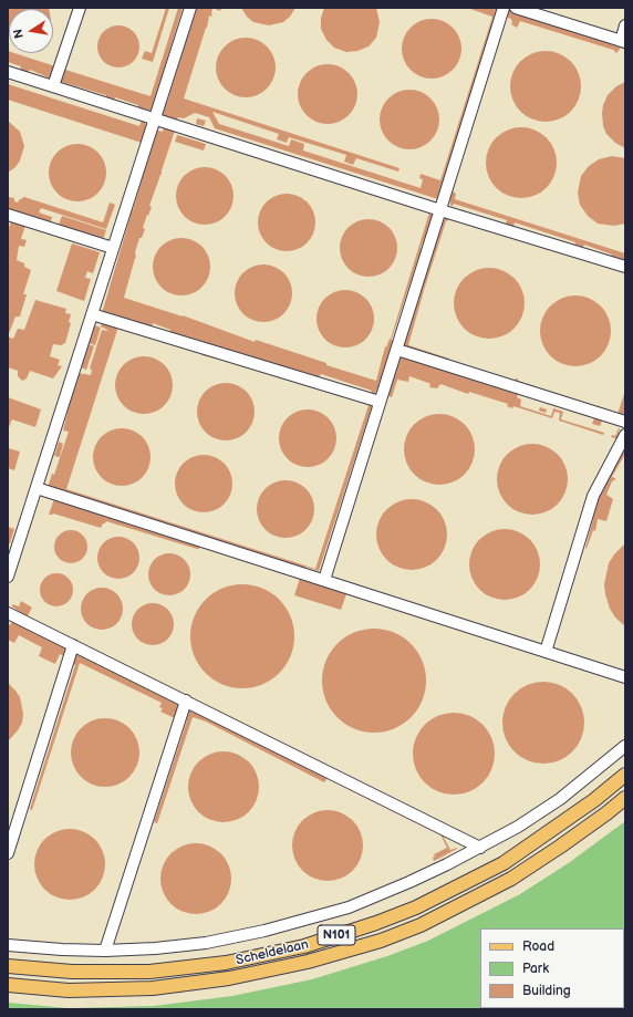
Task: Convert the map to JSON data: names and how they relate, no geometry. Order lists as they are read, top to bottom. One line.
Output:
{"streets":{"main road":["N101","Scheldelaan"]},"legend":["Road","Park","Building"],"north":"left"}
